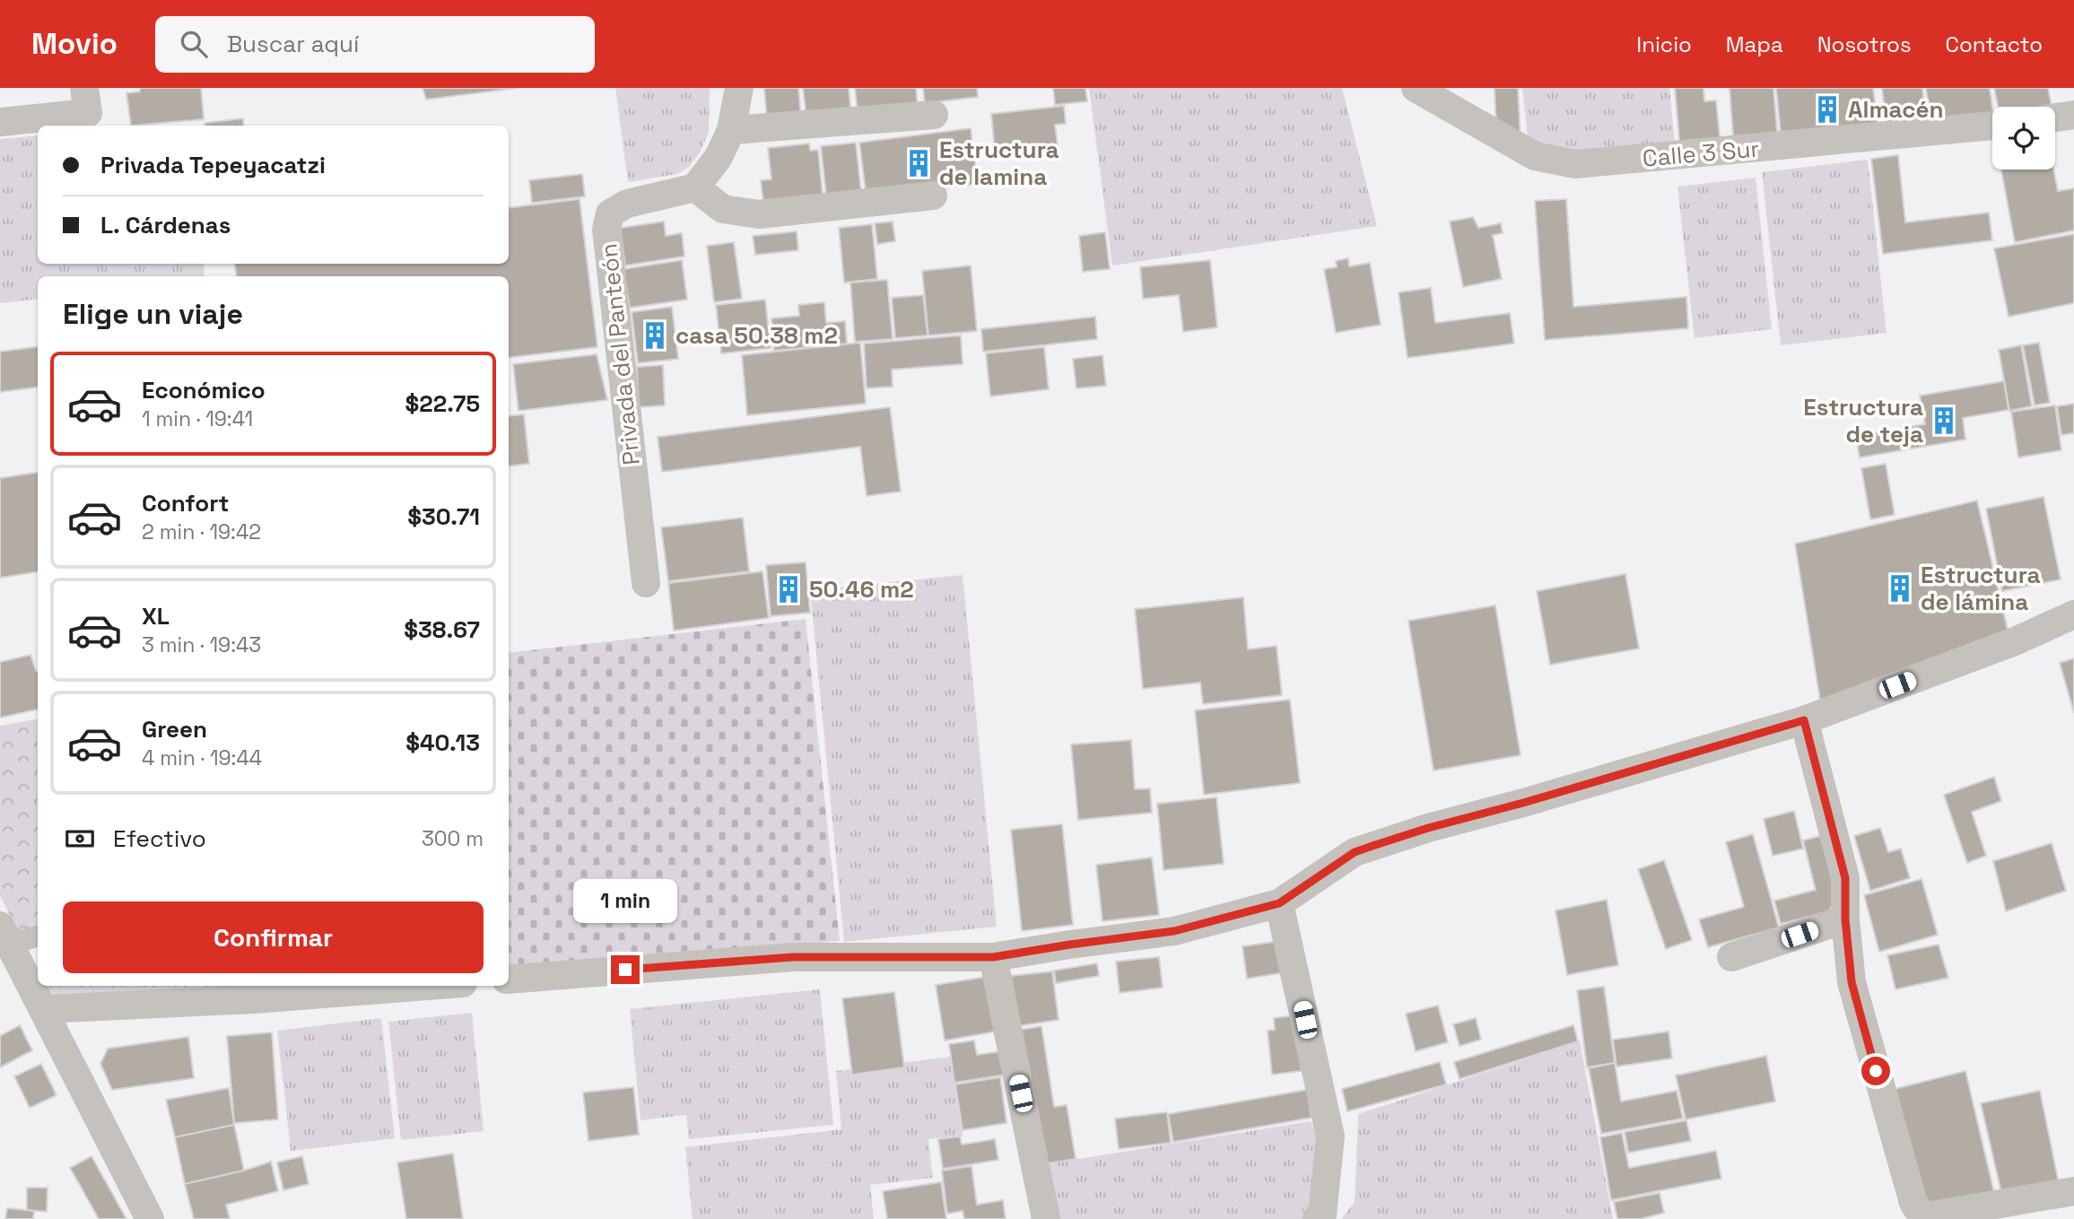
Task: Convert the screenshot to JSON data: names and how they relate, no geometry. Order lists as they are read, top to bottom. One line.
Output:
{"streets":{"street":["Calle 3 Sur","Privada del Panteón"]},"places":{"building":["Almacén","Estructura de lamina","casa 50.38 m2","Estructura de teja","Estructura de lámina","50.46 m2"]},"page":{"header":"Movio","search":"Buscar aquí","nav":["Inicio","Mapa","Nosotros","Contacto"],"banner":["Privada Tepeyacatzi","L. Cárdenas"],"heading":"Elige un viaje","list":[{"name":"Económico","note":"1 min · 19:41","value":"$22.75"},{"name":"Confort","note":"2 min · 19:42","value":"$30.71"},{"name":"XL","note":"3 min · 19:43","value":"$38.67"},{"name":"Green","note":"4 min · 19:44","value":"$40.13"}],"pay":["Efectivo","300 m"],"bubble":"1 min","buttons":"Confirmar"}}
